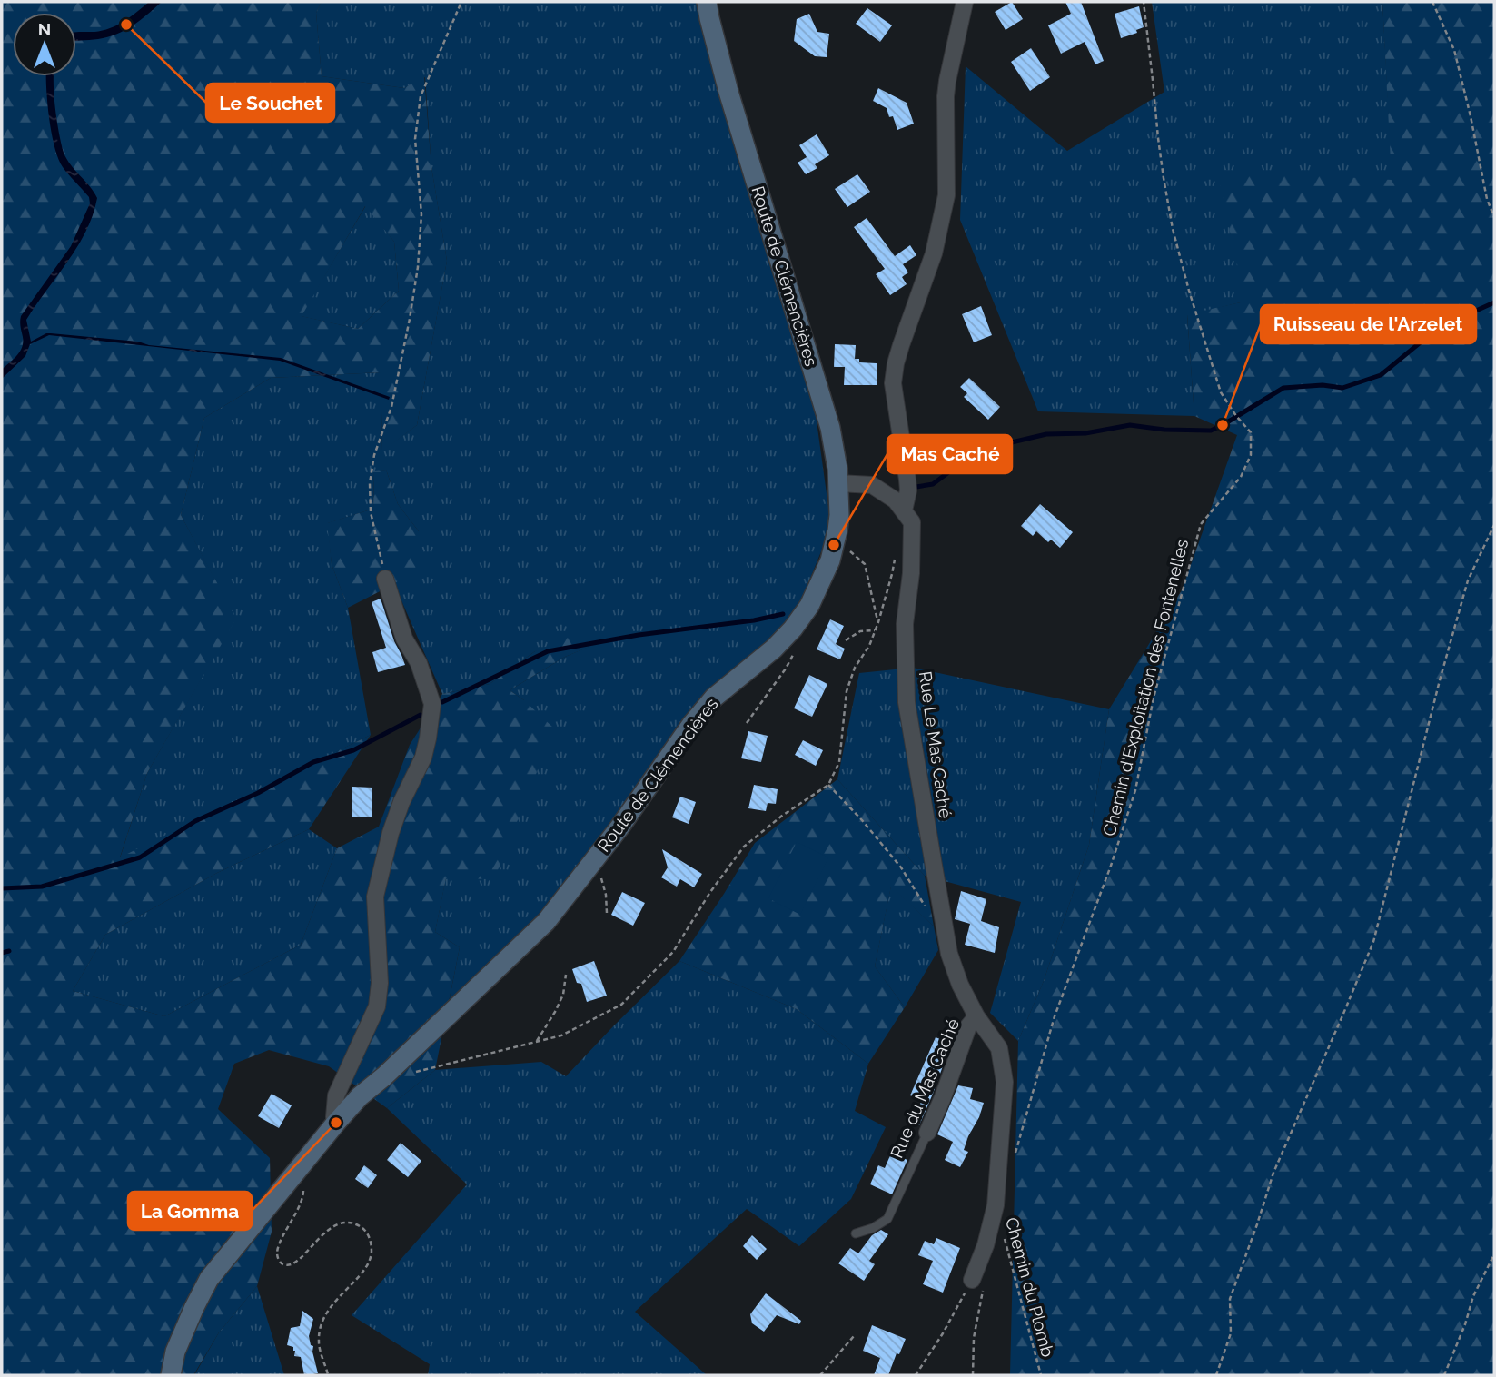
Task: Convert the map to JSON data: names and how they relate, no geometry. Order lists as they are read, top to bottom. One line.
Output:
{"streets":{"street":["Route de Clémencières","Rue Le Mas Caché","Rue du Mas Caché"],"path":["Chemin d'Exploitation des Fontenelles","Chemin du Plomb"]},"crossings":[["Rue Le Mas Caché","Rue du Mas Caché"],["Rue du Mas Caché","Chemin du Plomb"]],"places":["Le Souchet","Ruisseau de l'Arzelet","Mas Caché","La Gomma"],"north":"top"}
